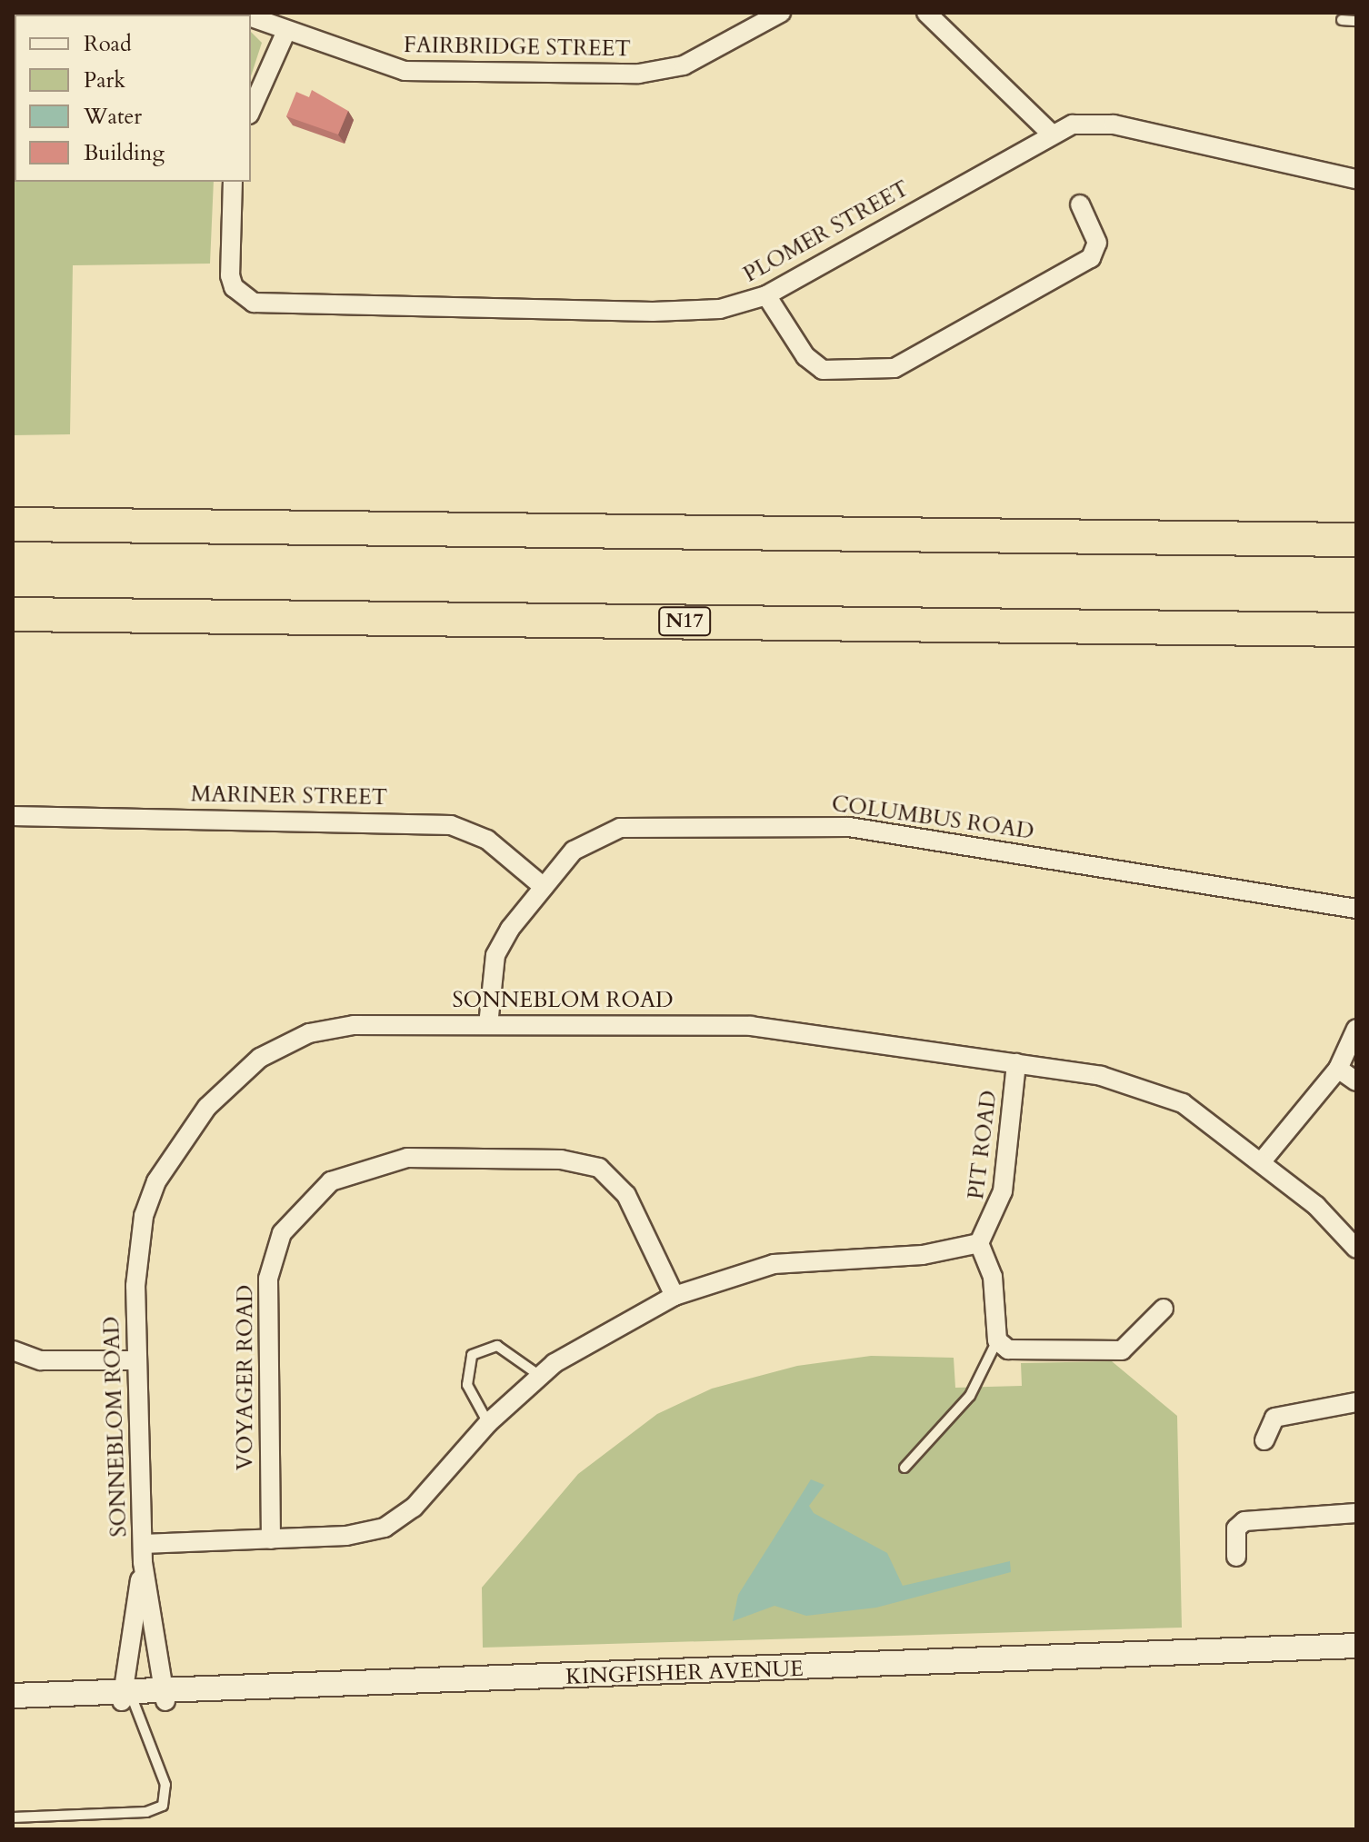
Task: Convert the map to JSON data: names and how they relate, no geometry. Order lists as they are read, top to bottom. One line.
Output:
{"streets":{"highway":["N17"],"street":["FAIRBRIDGE STREET","PLOMER STREET","MARINER STREET","COLUMBUS ROAD","SONNEBLOM ROAD","PIT ROAD","VOYAGER ROAD","KINGFISHER AVENUE"]},"crossings":[["MARINER STREET","COLUMBUS ROAD"],["COLUMBUS ROAD","SONNEBLOM ROAD"],["SONNEBLOM ROAD","PIT ROAD"],["SONNEBLOM ROAD","KINGFISHER AVENUE"]],"legend":["Road","Park","Water","Building"]}
